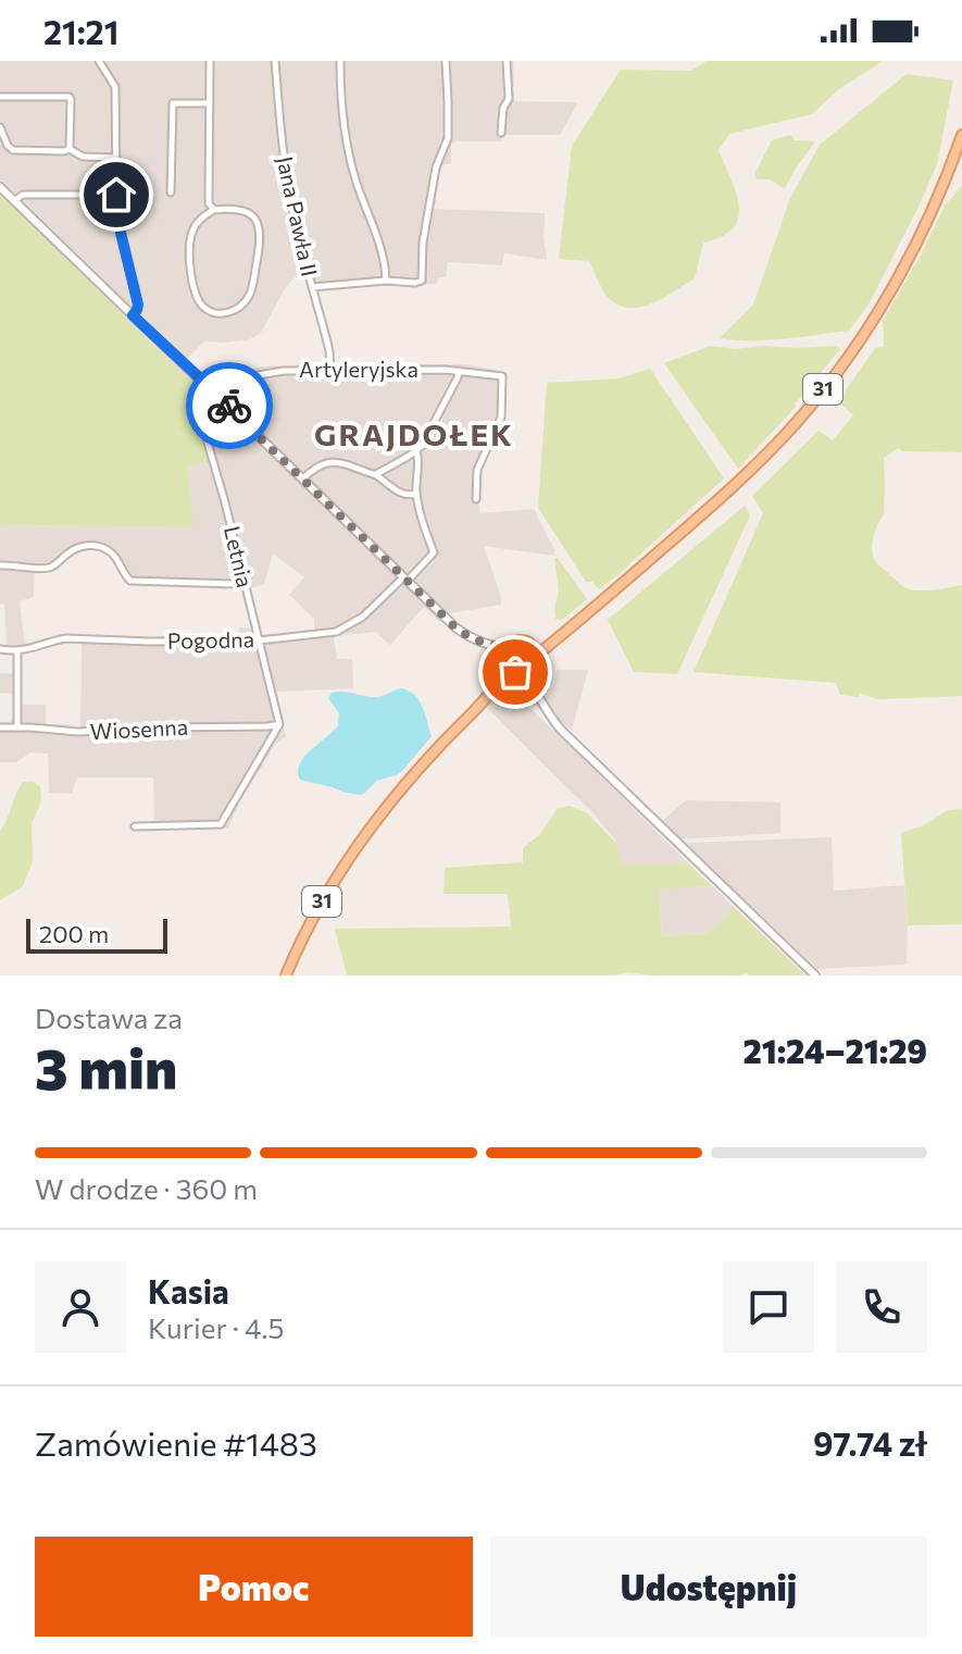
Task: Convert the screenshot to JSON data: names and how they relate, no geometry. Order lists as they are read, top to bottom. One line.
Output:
{"streets":{"main road":["31"],"street":["Jana Pawła II","Artyleryjska","Letnia","Pogodna","Wiosenna"]},"crossings":[["Jana Pawła II","Artyleryjska"],["Artyleryjska","Letnia"],["Letnia","Pogodna"],["Letnia","Wiosenna"]],"districts":["GRAJDOŁEK"],"scale_bar":"200 m","page":{"status":"21:21","scale":"200 m","heading":["3 min","Dostawa za","21:24–21:29"],"panel":["Kasia","Kurier · 4.5","Zamówienie #1483","97.74 zł"],"bar":"W drodze · 360 m","buttons":["Pomoc","Udostępnij"]}}
